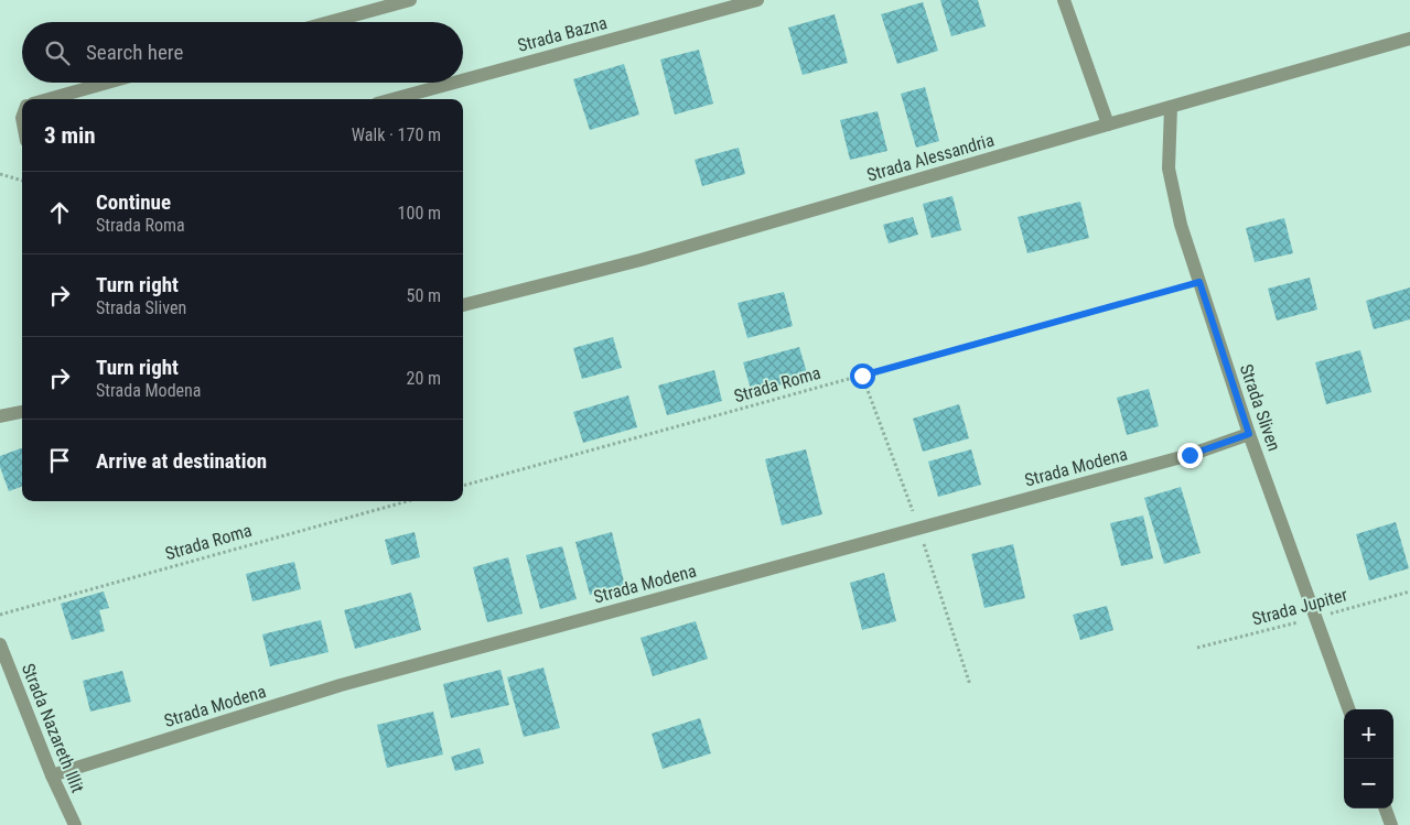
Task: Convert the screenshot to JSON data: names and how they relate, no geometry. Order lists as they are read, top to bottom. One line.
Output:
{"streets":{"street":["Strada Bazna","Strada Alessandria","Strada Sliven","Strada Modena","Strada Nazareth Illit"],"path":["Strada Roma","Strada Jupiter"]},"crossings":[["Strada Alessandria","Strada Sliven"],["Strada Roma","Strada Sliven"],["Strada Sliven","Strada Modena"],["Strada Sliven","Strada Jupiter"],["Strada Modena","Strada Nazareth Illit"]],"page":{"search":"Search here","heading":["3 min","Walk · 170 m"],"list":[["Continue","Strada Roma","100 m"],["Turn right","Strada Sliven","50 m"],["Turn right","Strada Modena","20 m"],"Arrive at destination"],"map_buttons":["+","−"]}}
